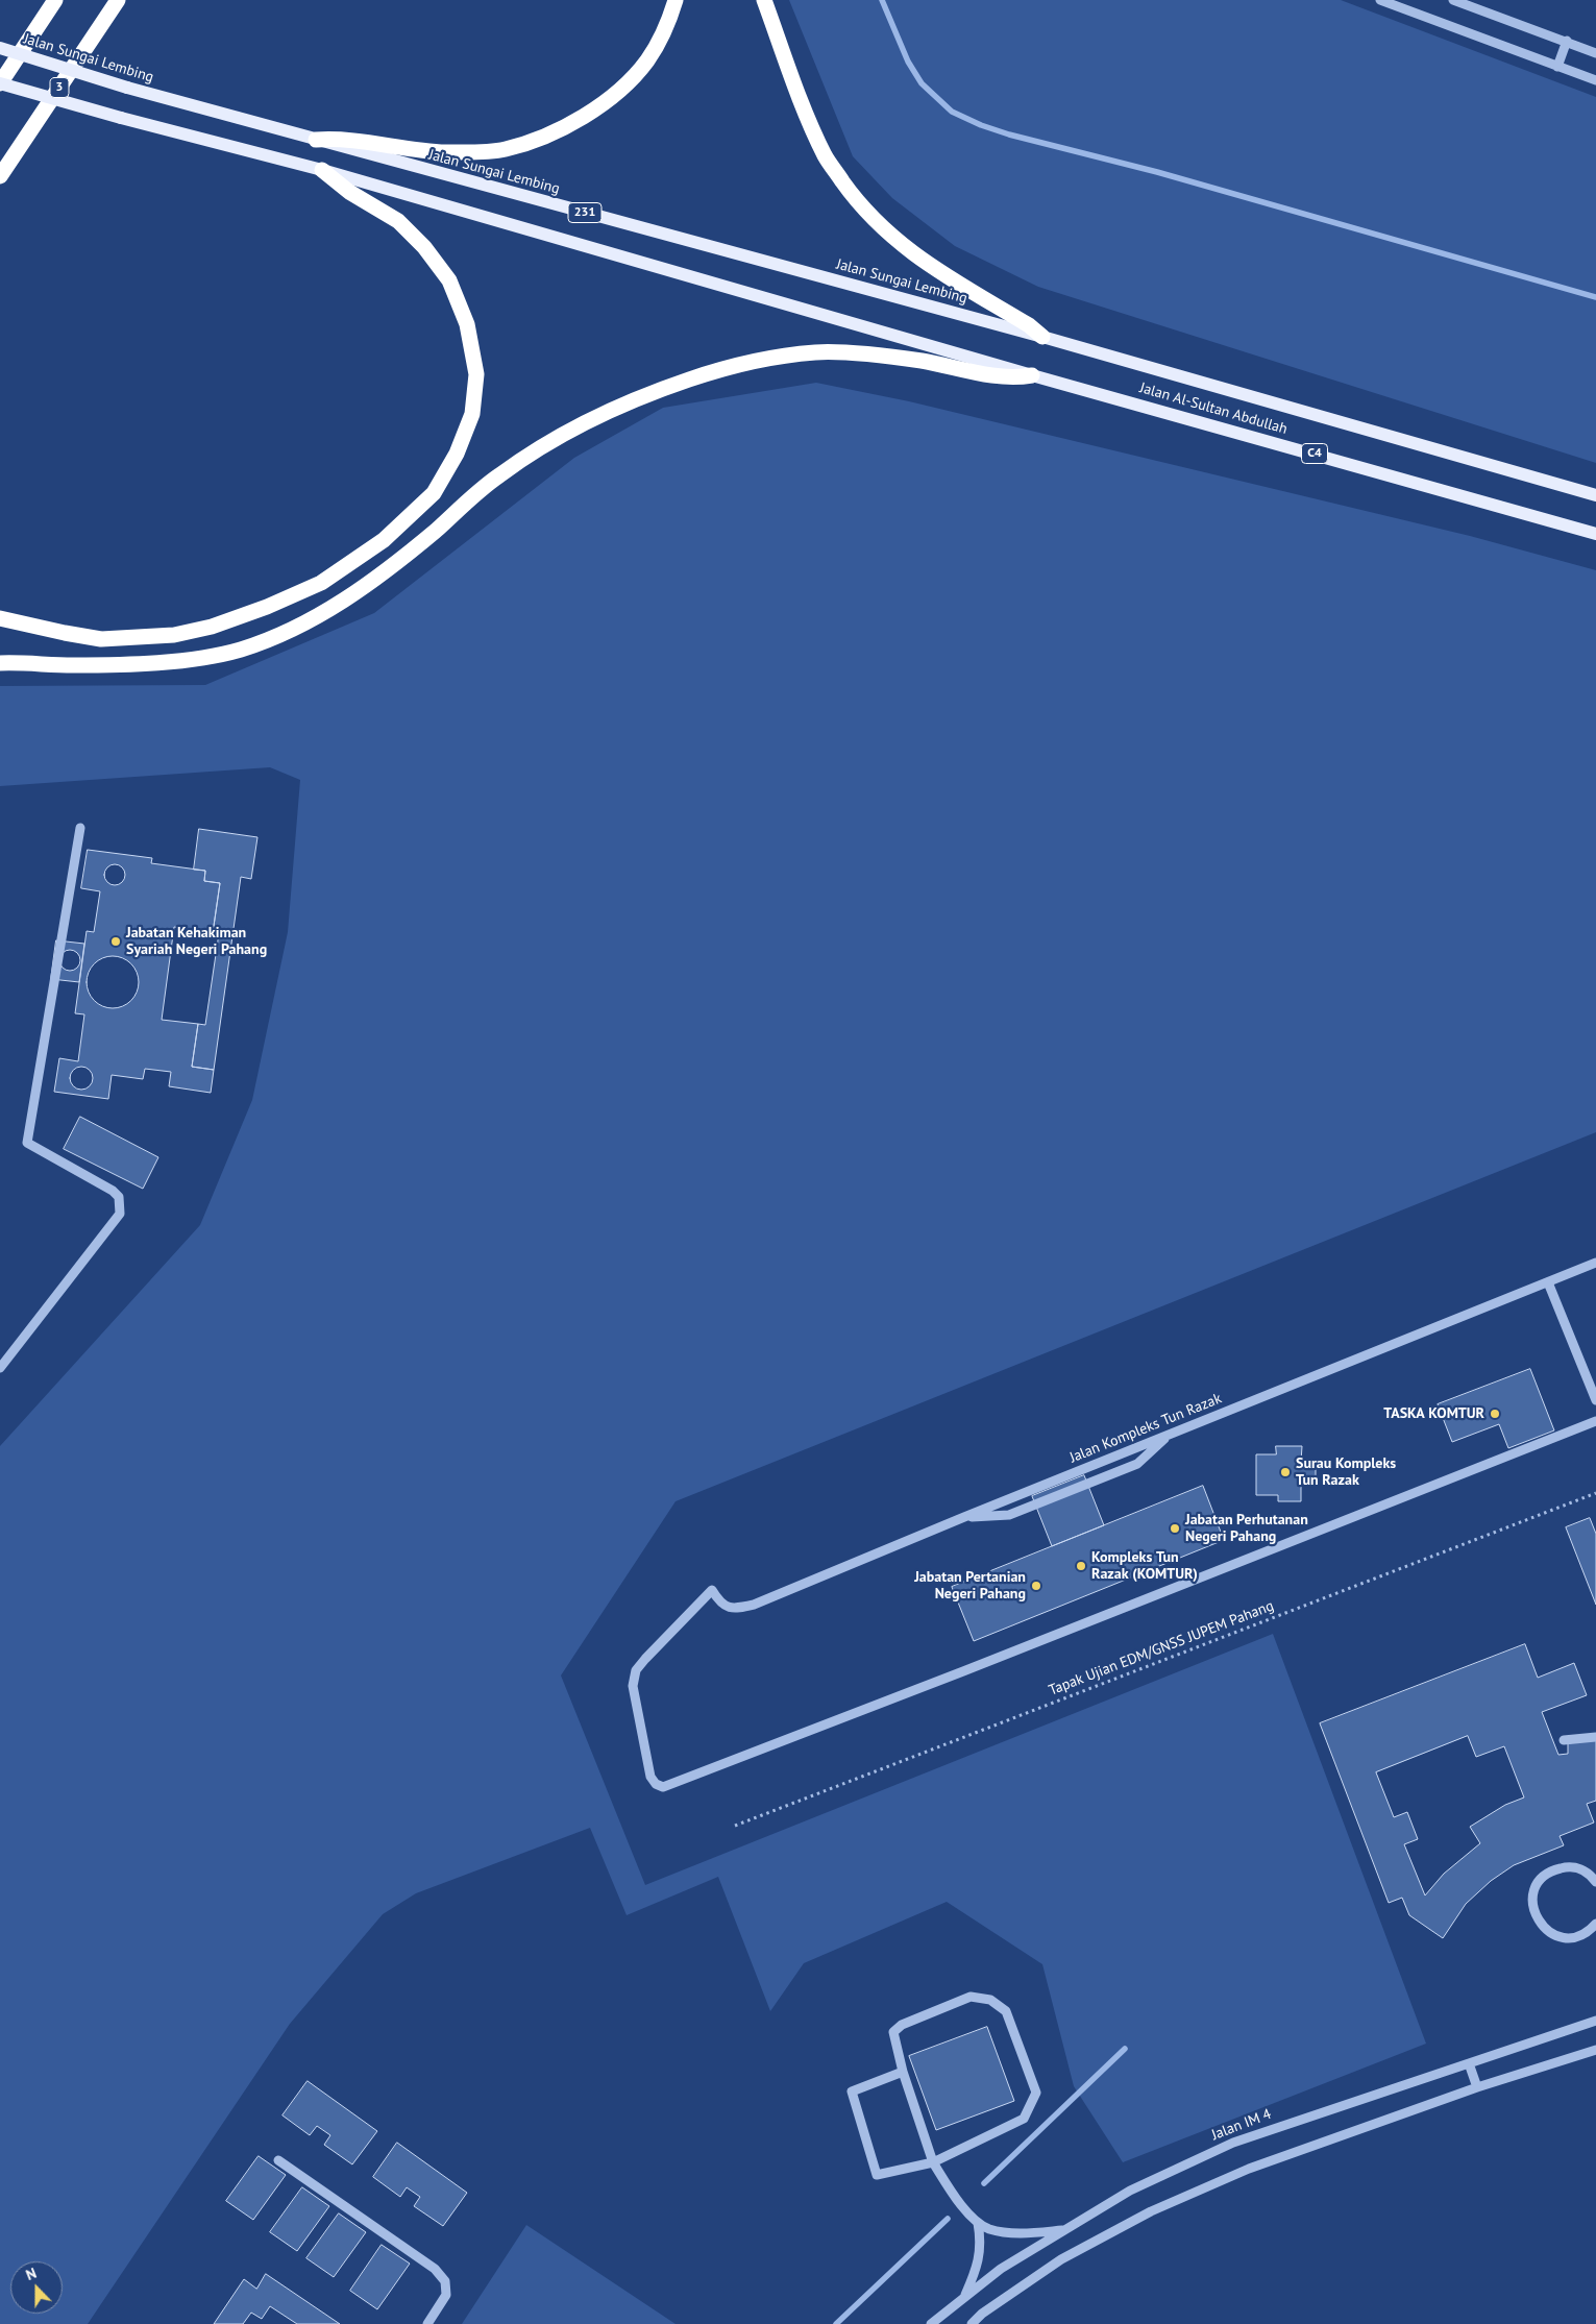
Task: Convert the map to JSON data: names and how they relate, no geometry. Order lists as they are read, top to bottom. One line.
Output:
{"streets":{"highway":["3"],"main road":["Jalan Sungai Lembing","231","Jalan Al-Sultan Abdullah","C4"],"street":["Jalan Kompleks Tun Razak","Jalan IM 4"],"path":["Tapak Ujian EDM/GNSS JUPEM Pahang"]},"crossings":[["Jalan Sungai Lembing","Jalan Al-Sultan Abdullah"],["231","Jalan Al-Sultan Abdullah"]],"places":["Jabatan Kehakiman Syariah Negeri Pahang","TASKA KOMTUR","Surau Kompleks Tun Razak","Jabatan Perhutanan Negeri Pahang","Kompleks Tun Razak (KOMTUR)","Jabatan Pertanian Negeri Pahang"],"north":"top"}
